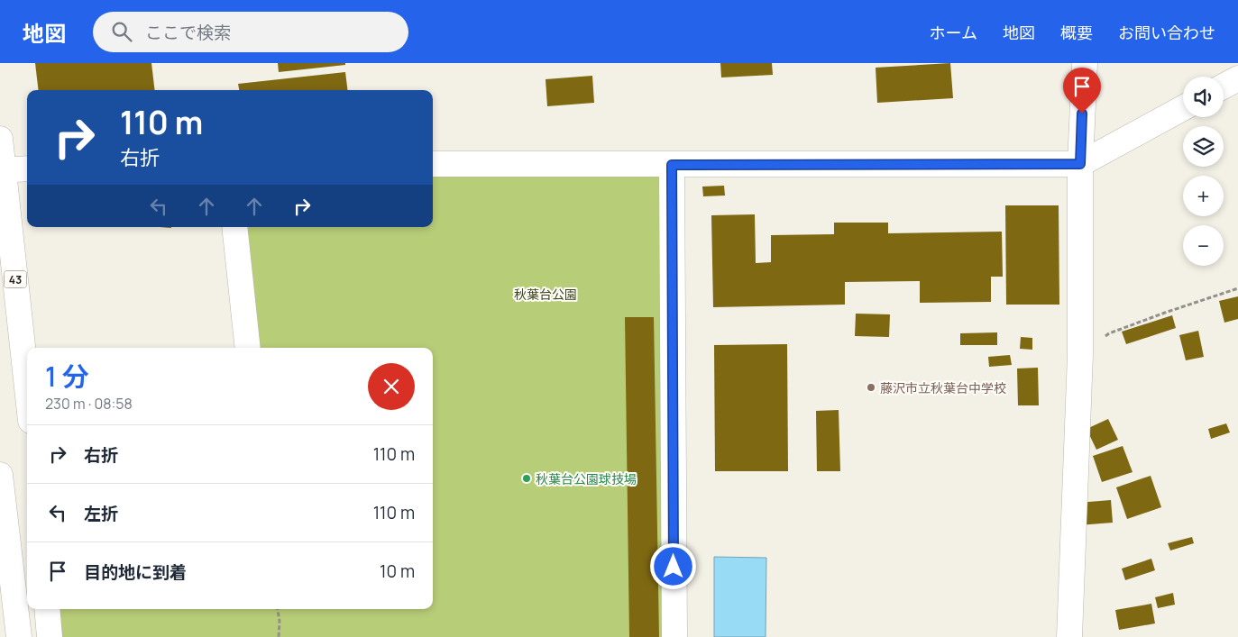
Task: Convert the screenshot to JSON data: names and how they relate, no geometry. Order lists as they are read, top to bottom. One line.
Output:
{"streets":{"street":["43"]},"parks":["秋葉台公園"],"places":["藤沢市立秋葉台中学校","秋葉台公園球技場"],"page":{"header":"地図","search":"ここで検索","nav":["ホーム","地図","概要","お問い合わせ"],"map_buttons":["+","−"],"turn":["110 m","右折"],"heading":["1 分","230 m · 08:58"],"list":[{"name":"右折","value":"110 m"},{"name":"左折","value":"110 m"},{"name":"目的地に到着","value":"10 m"}]}}
